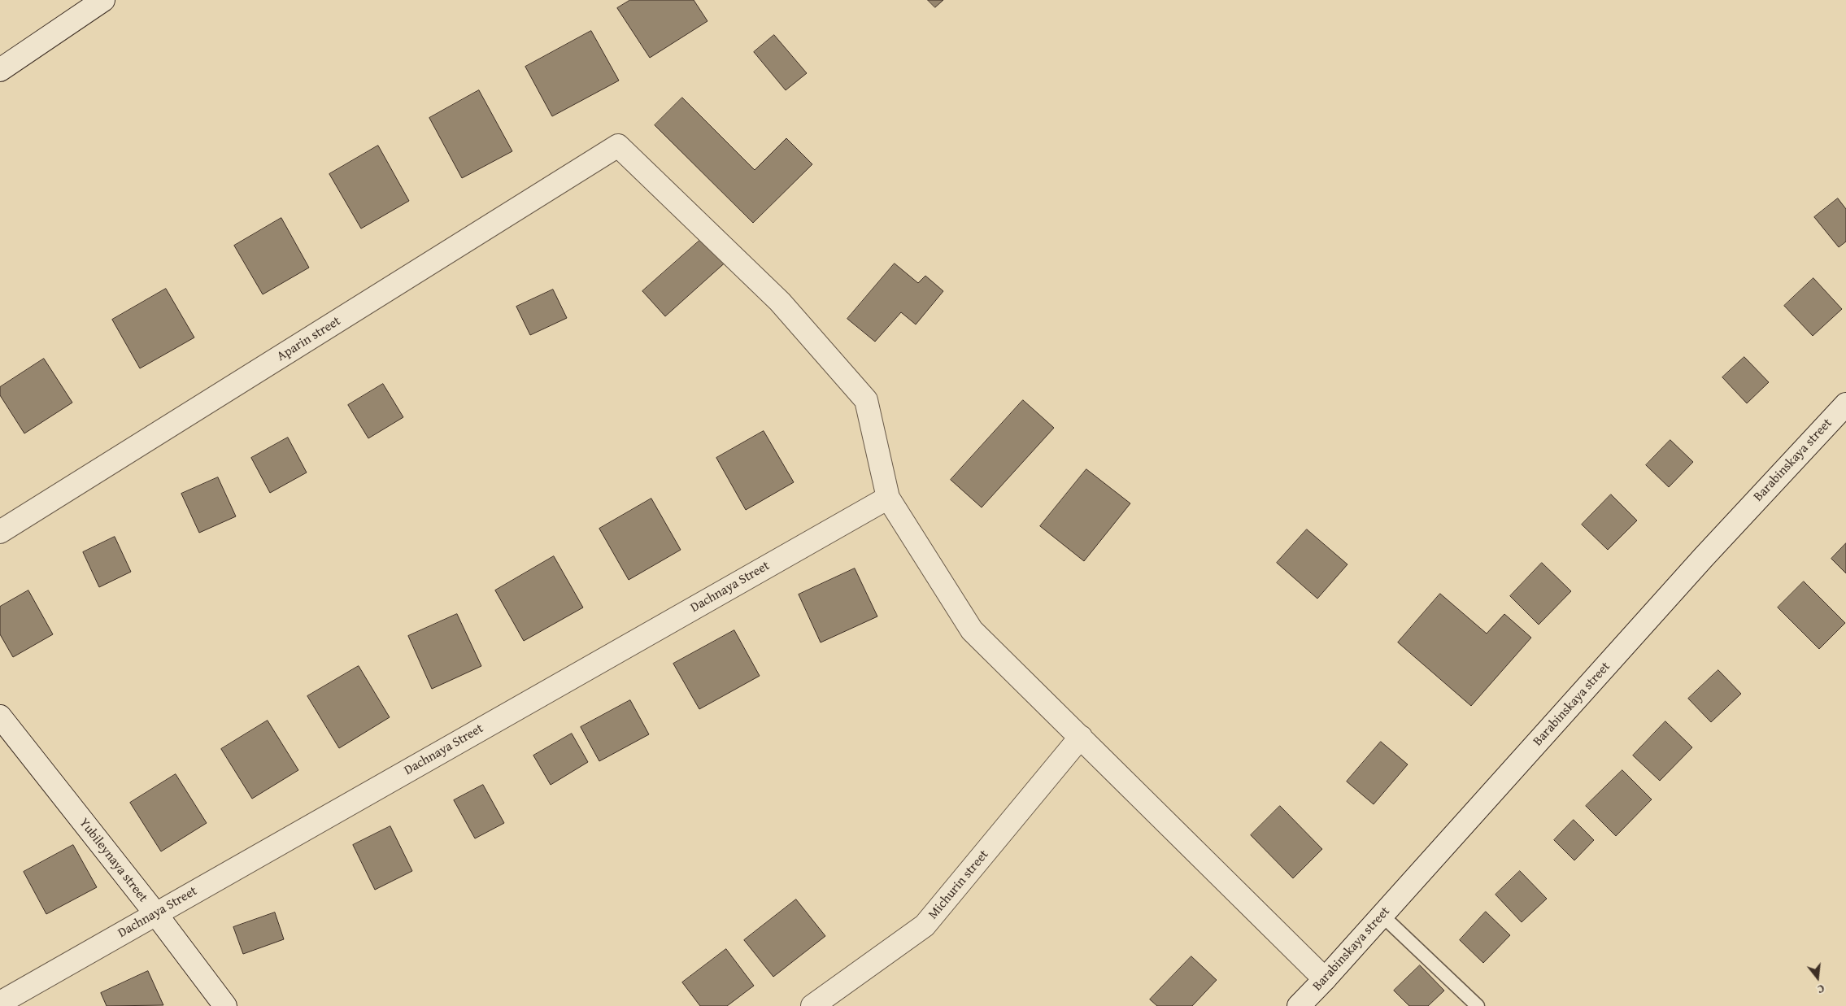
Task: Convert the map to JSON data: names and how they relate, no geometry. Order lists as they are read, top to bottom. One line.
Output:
{"streets":{"street":["Aparin street","Barabinskaya street","Dachnaya Street","Yubileynaya street","Michurin street"]},"crossings":[["Aparin street","Dachnaya Street"],["Dachnaya Street","Yubileynaya street"]],"north":"bottom"}
